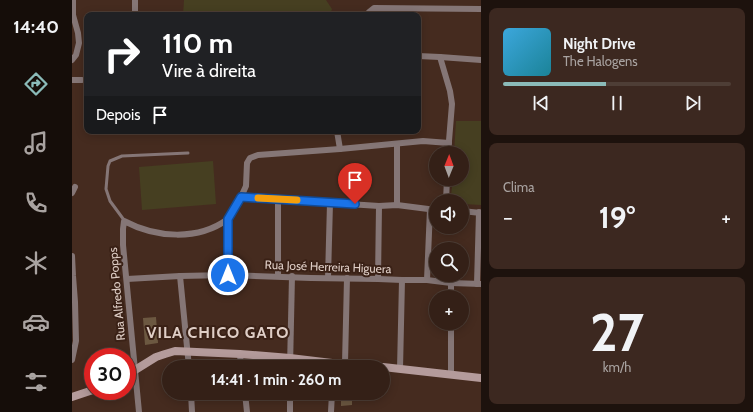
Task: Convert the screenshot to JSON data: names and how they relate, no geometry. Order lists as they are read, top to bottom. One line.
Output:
{"streets":{"street":["Rua José Herreira Higuera","Rua Alfredo Popps"]},"crossings":[["Rua José Herreira Higuera","Rua Alfredo Popps"]],"districts":["VILA CHICO GATO"],"north":"top","page":{"tabs":"14:40","turn":["110 m","Vire à direita"],"song":["Night Drive","The Halogens"],"then":"Depois","tile":["Clima",["27","km/h"]],"map_buttons":"+","heat":["−","19°","+"],"limit":"30","trip":"14:41 · 1 min · 260 m"}}
